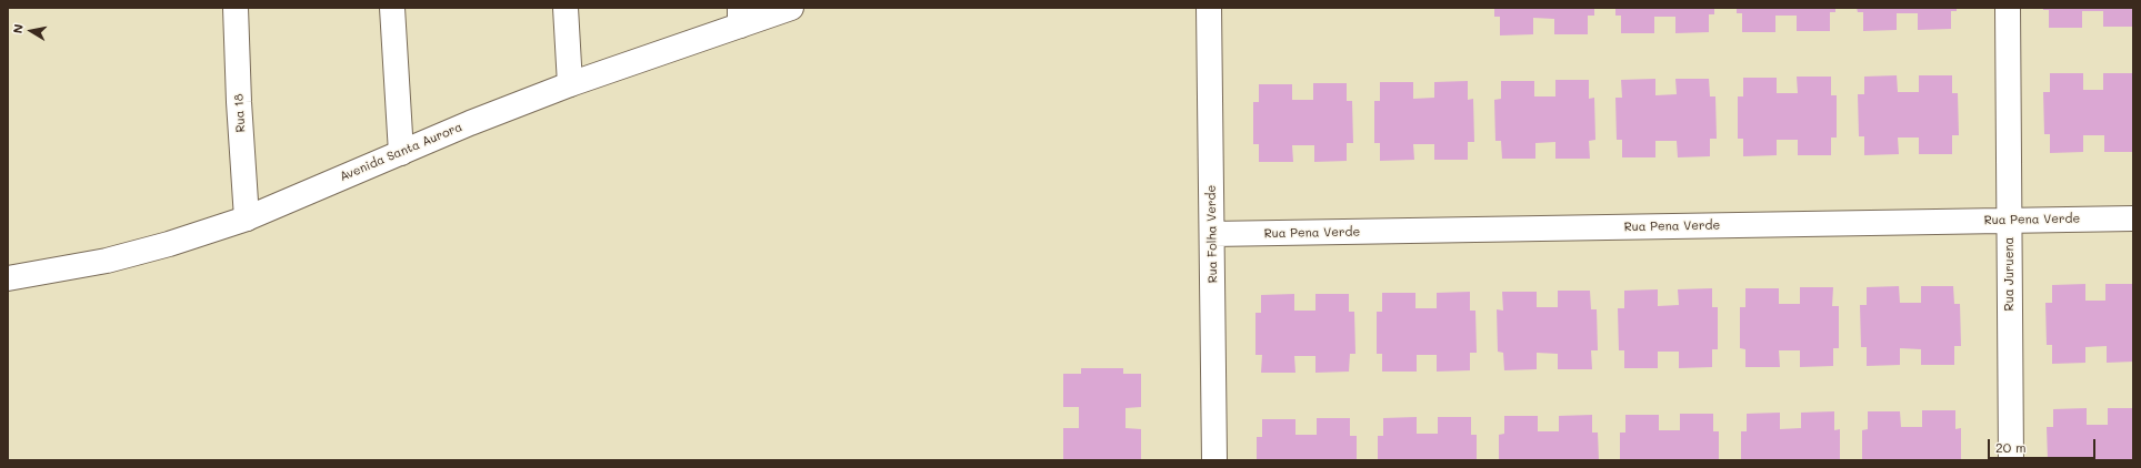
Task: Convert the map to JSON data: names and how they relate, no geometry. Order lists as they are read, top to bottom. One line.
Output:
{"streets":{"street":["Rua 18","Avenida Santa Aurora","Rua Pena Verde","Rua Folha Verde","Rua Juruena"]},"crossings":[["Rua 18","Avenida Santa Aurora"],["Rua Pena Verde","Rua Folha Verde"],["Rua Pena Verde","Rua Juruena"]],"scale_bar":"20 m","north":"left"}
